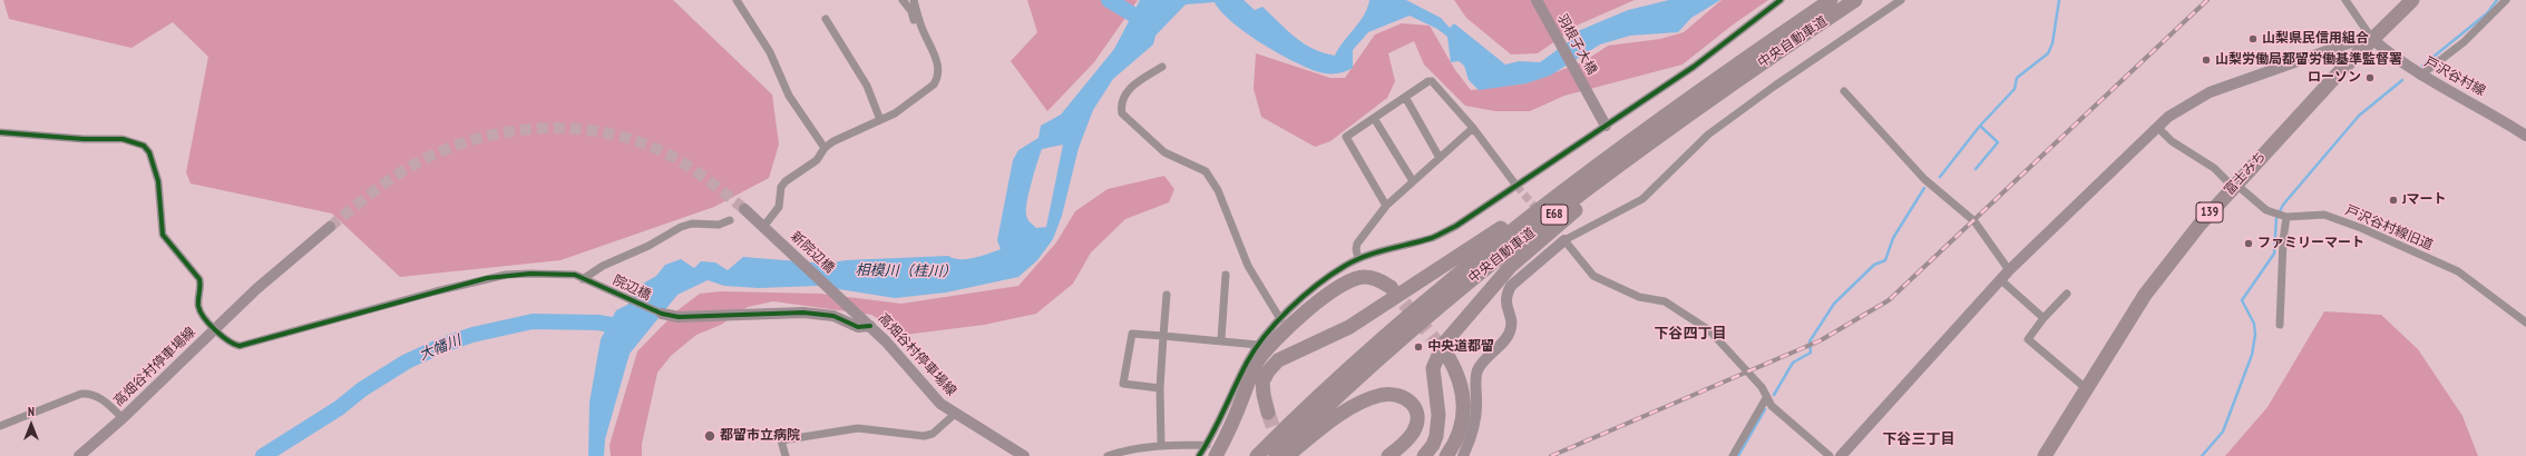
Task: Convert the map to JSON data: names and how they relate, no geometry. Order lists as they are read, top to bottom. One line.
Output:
{"streets":{"highway":["中央自動車道","富士みち","139","E68"],"street":["羽根子大橋","戸沢谷村線","戸沢谷村線旧道","新院辺橋","院辺橋","高畑谷村停車場線"]},"crossings":[["戸沢谷村線","富士みち"],["富士みち","戸沢谷村線旧道"],["新院辺橋","高畑谷村停車場線"],["院辺橋","高畑谷村停車場線"]],"districts":["下谷四丁目","下谷三丁目"],"water":["相模川（桂川）","大幡川"],"places":["山梨県民信用組合","山梨労働局都留労働基準監督署","ローソン","Jマート","ファミリーマート","中央道都留","都留市立病院"],"north":"top"}
